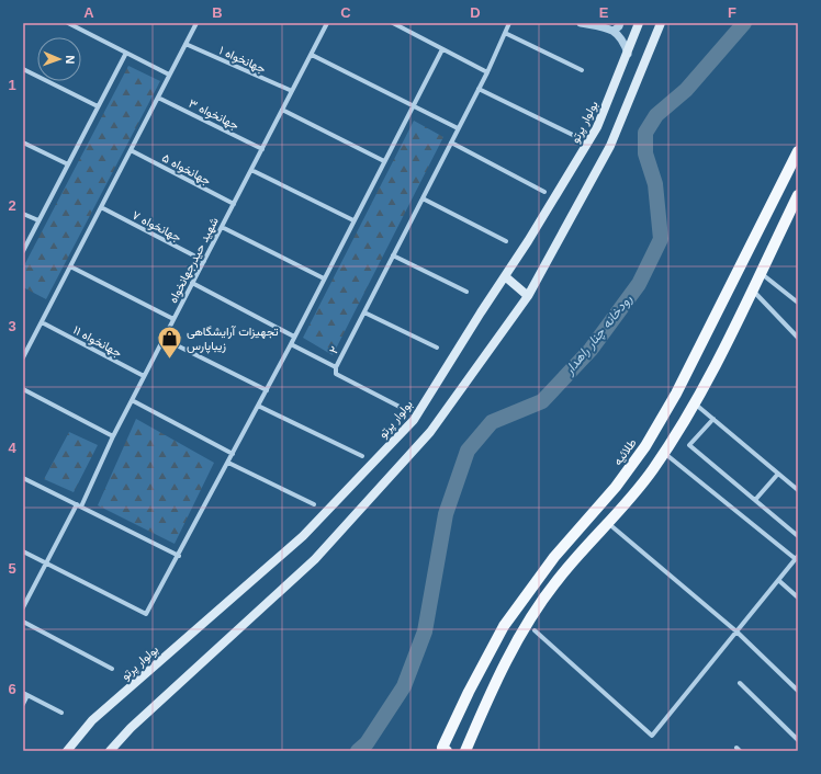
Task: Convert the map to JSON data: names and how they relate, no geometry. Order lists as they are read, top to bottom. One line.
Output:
{"streets":{"main road":["بولوار پرتو","طلائیه"],"street":["جهانخواه ۱","جهانخواه ۳","جهانخواه ۵","جهانخواه ۷","شهید حیدرجهانخواه","جهانخواه ۱۱","۲"]},"crossings":[["جهانخواه ۱","شهید حیدرجهانخواه"],["جهانخواه ۳","شهید حیدرجهانخواه"],["جهانخواه ۵","شهید حیدرجهانخواه"],["جهانخواه ۷","شهید حیدرجهانخواه"],["شهید حیدرجهانخواه","جهانخواه ۱۱"]],"water":["رودخانه چنار راهدار"],"places":{"shop":["تجهیزات آرایشگاهی زیباپارس"]},"north":"right","grid":{"columns":["A","B","C","D","E","F"],"rows":["1","2","3","4","5","6"]}}
